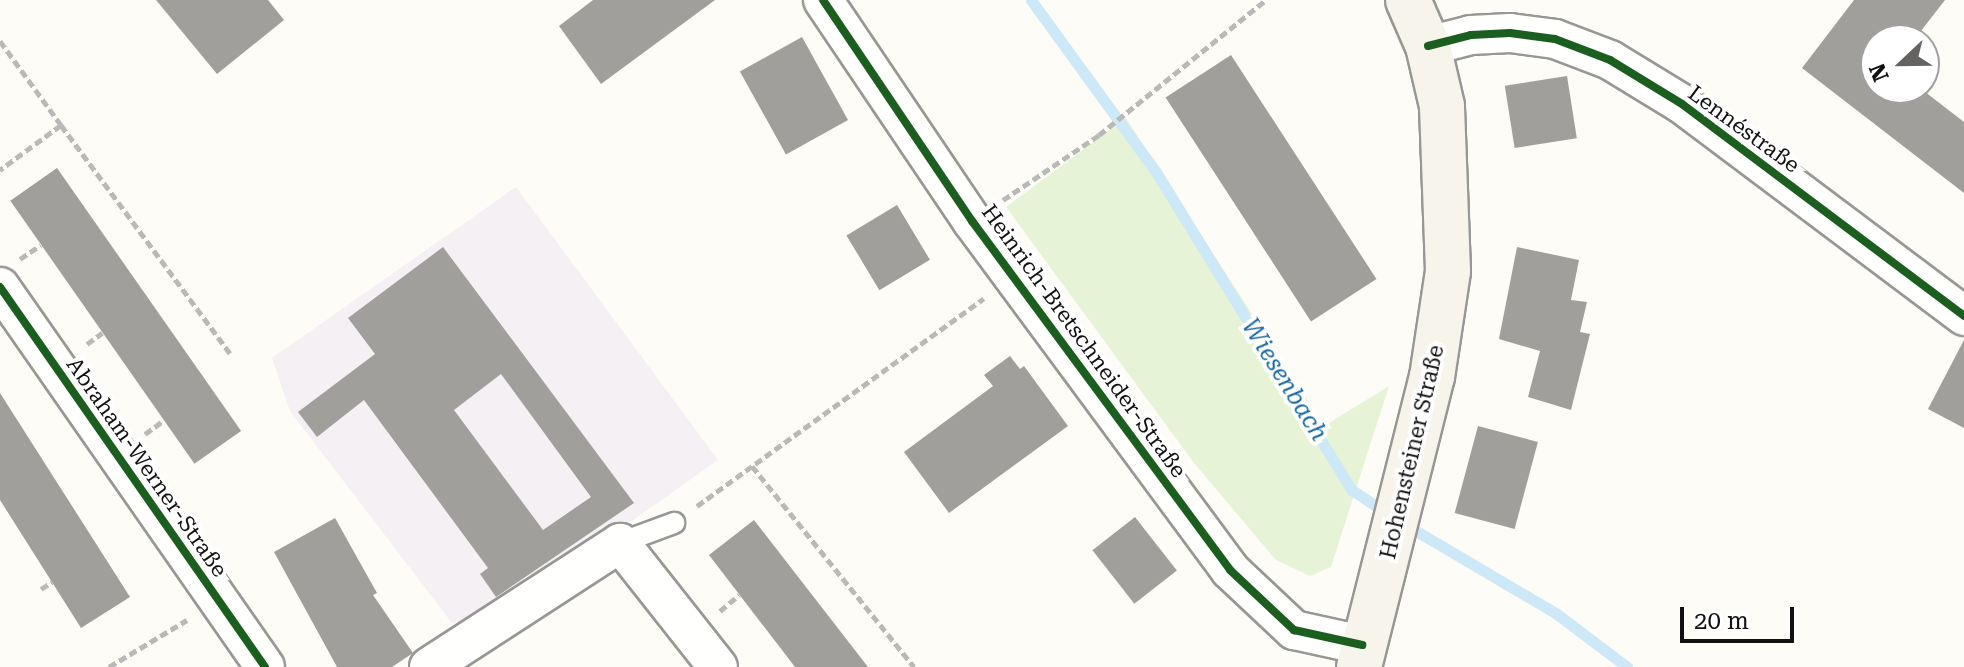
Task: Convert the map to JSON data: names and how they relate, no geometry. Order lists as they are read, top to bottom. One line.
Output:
{"streets":{"main road":["Hohensteiner Straße"],"street":["Lennéstraße","Heinrich-Bretschneider-Straße","Abraham-Werner-Straße"]},"crossings":[["Lennéstraße","Hohensteiner Straße"],["Heinrich-Bretschneider-Straße","Hohensteiner Straße"]],"water":["Wiesenbach"],"scale_bar":"20 m","north":"left"}
